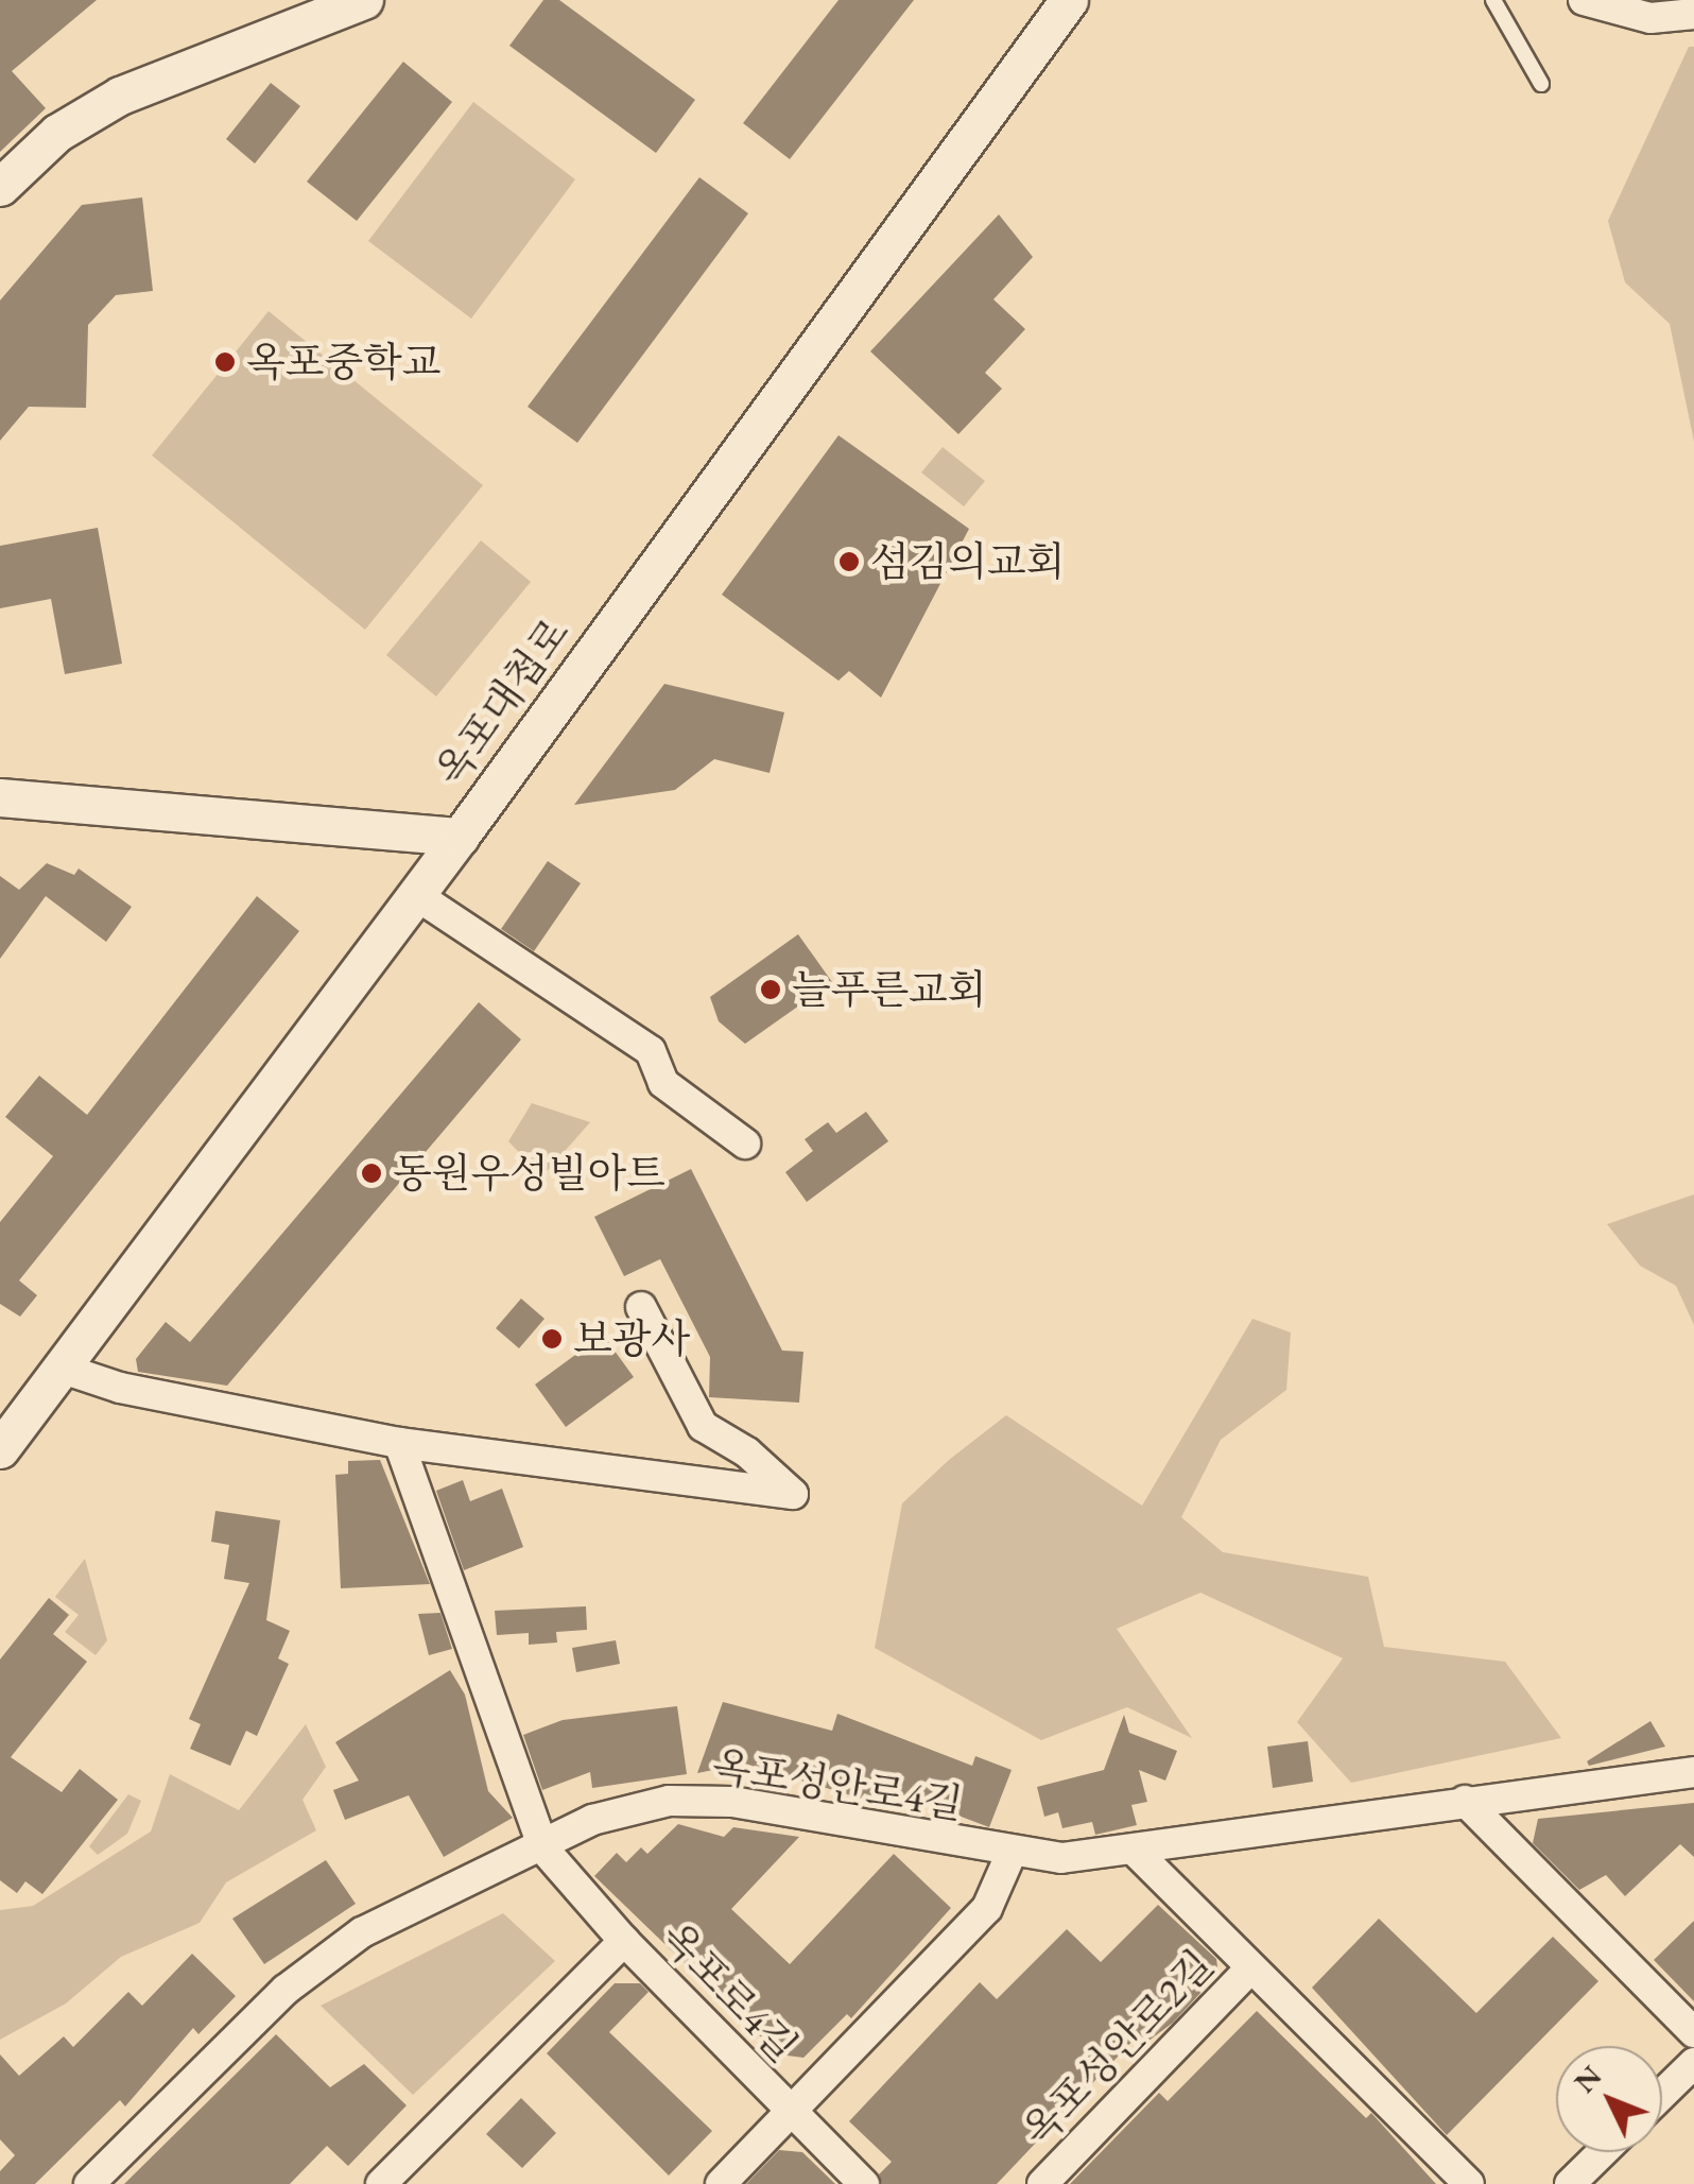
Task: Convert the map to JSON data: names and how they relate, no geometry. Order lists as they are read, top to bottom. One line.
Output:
{"streets":{"street":["옥포대첩로","옥포성안로4길","옥포로4길","옥포성안로2길"]},"crossings":[["옥포성안로4길","옥포로4길"]],"places":["옥포중학교","섬김의교회","늘푸른교회","동원우성빌아트","보광사"],"north":"top left"}
